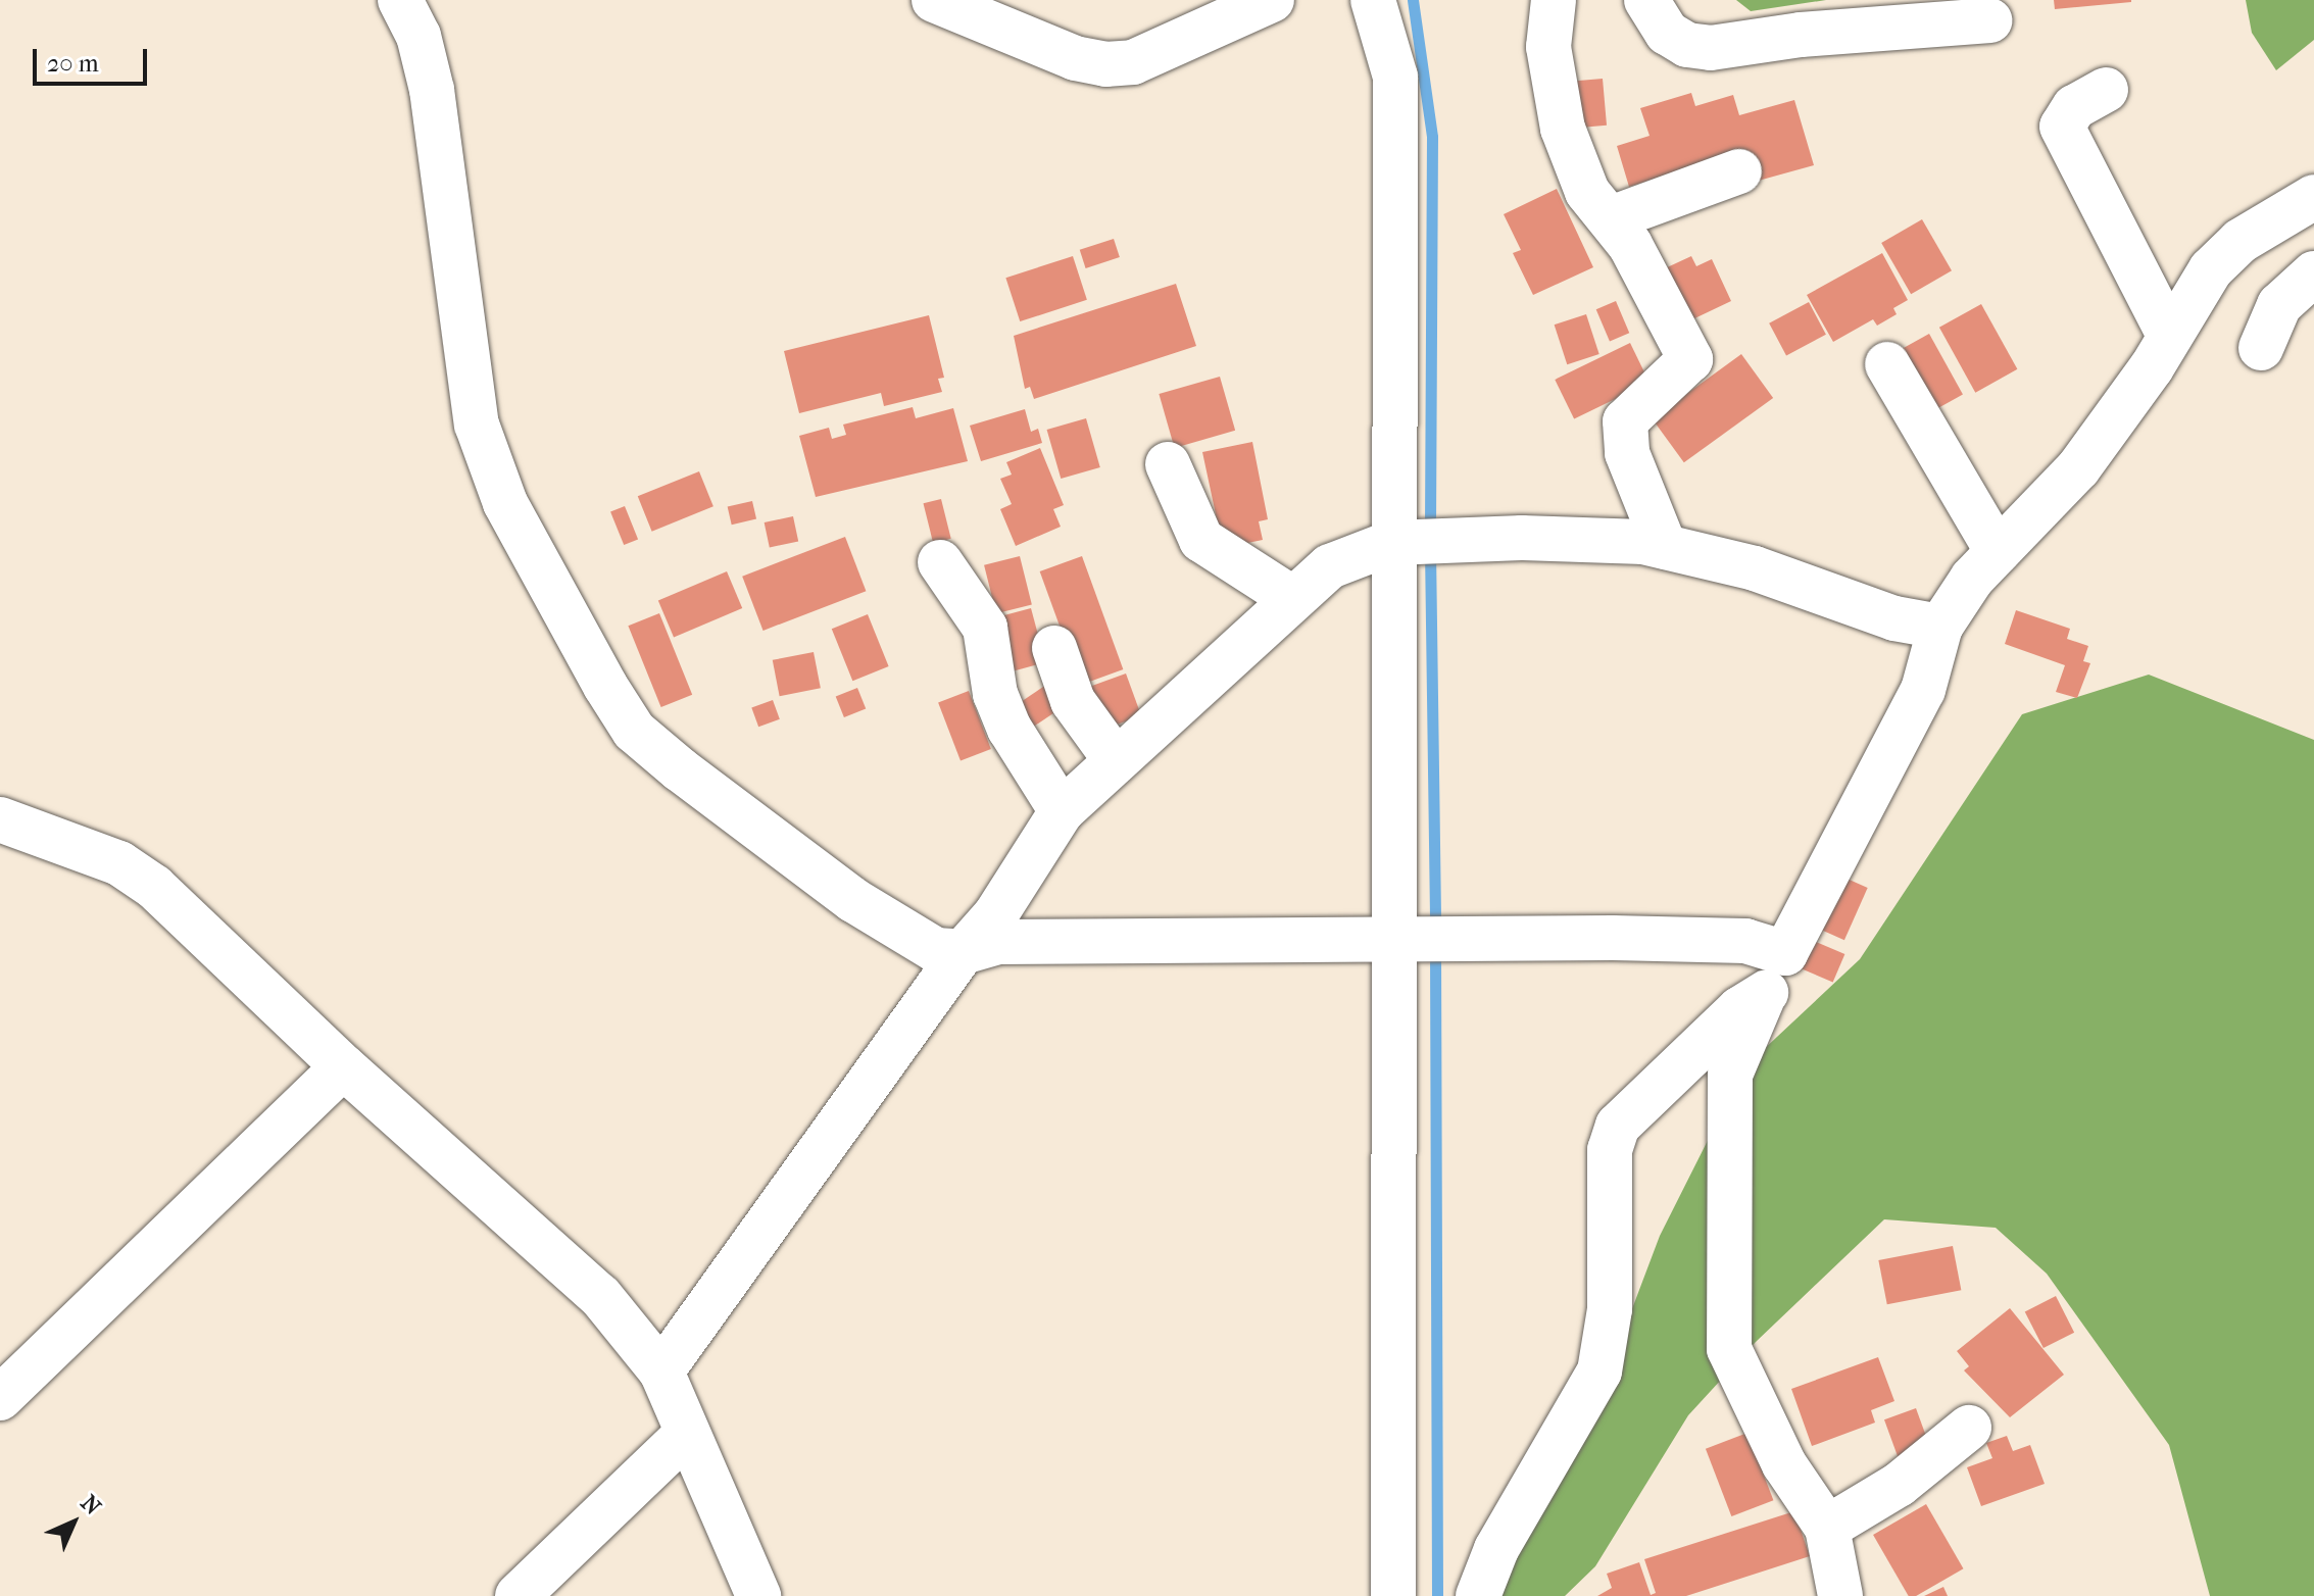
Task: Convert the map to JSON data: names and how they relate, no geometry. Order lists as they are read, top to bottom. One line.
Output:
{"scale_bar":"20 m","north":"top right"}
